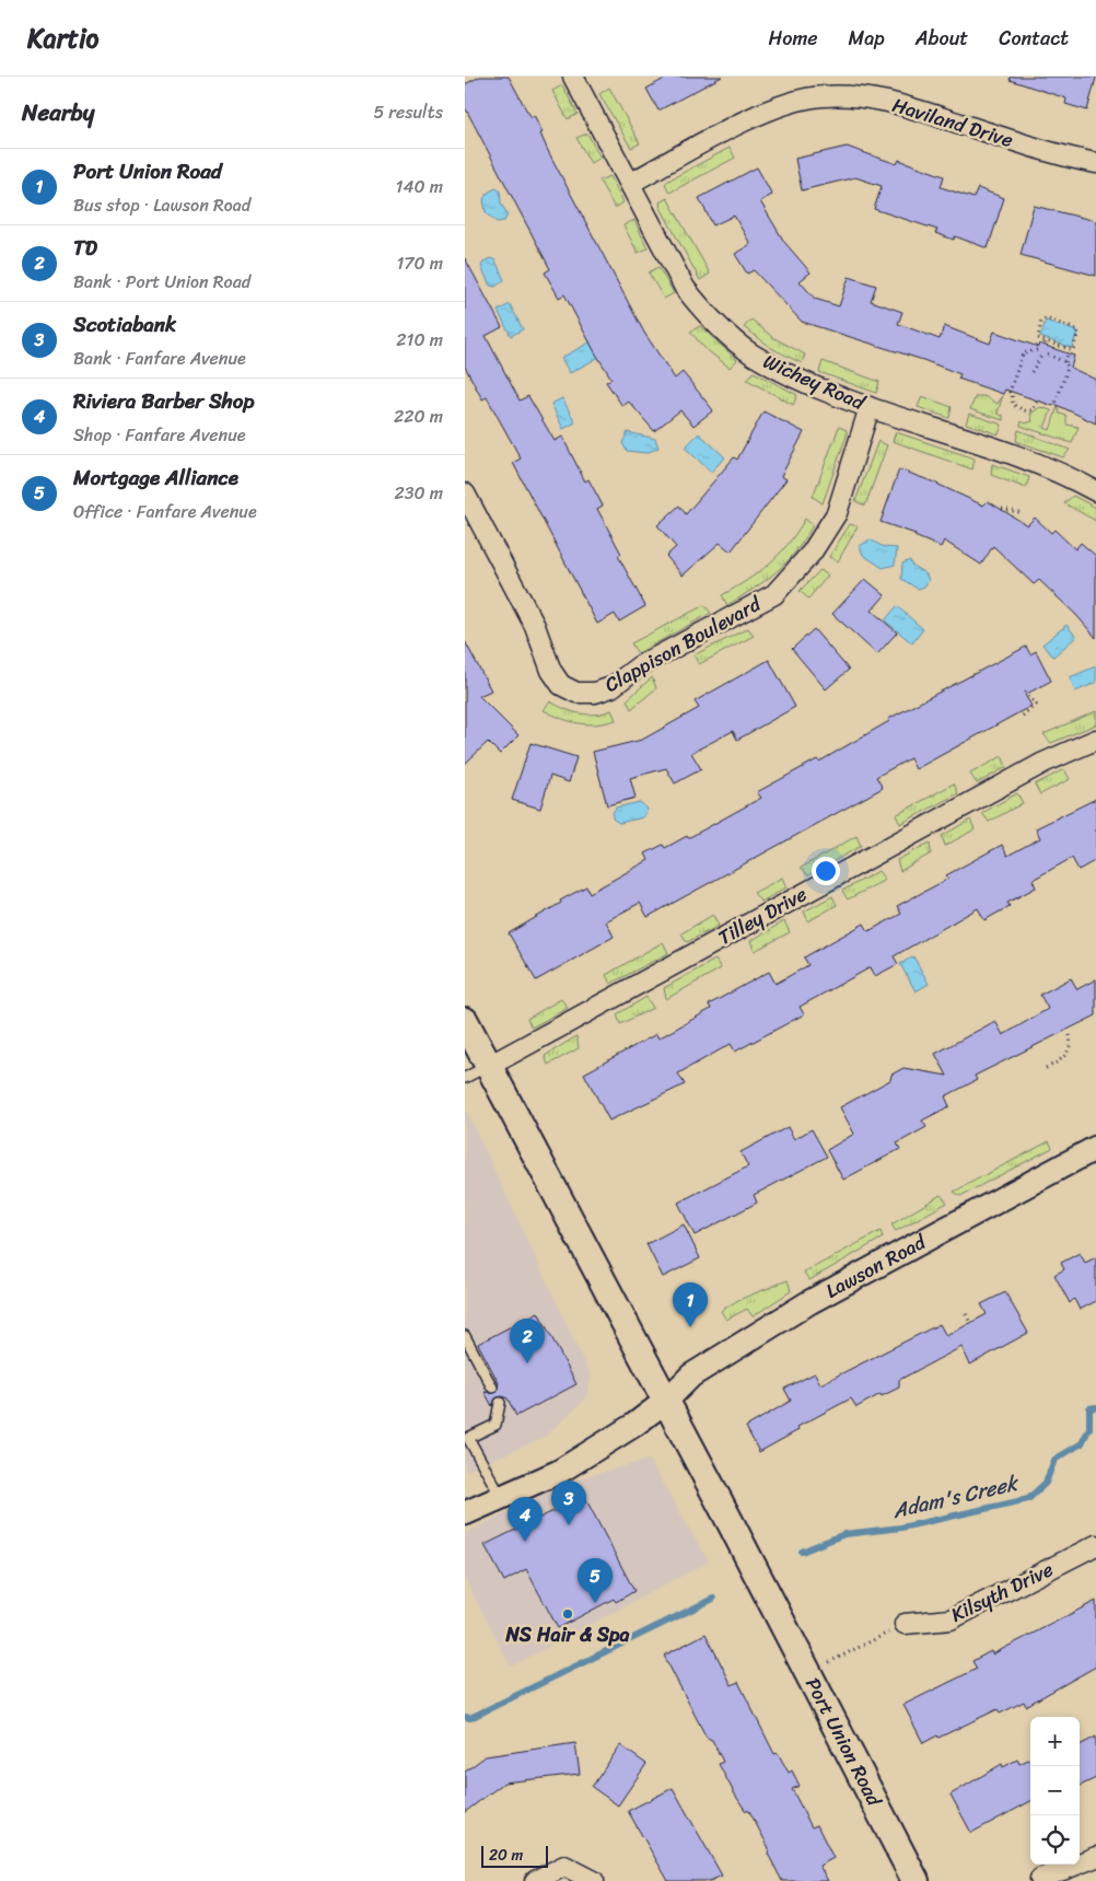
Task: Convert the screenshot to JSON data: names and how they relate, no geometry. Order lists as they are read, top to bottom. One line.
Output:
{"streets":{"main road":["Port Union Road"],"street":["Haviland Drive","Wichey Road","Clappison Boulevard","Tilley Drive","Lawson Road","Kilsyth Drive"]},"crossings":[["Haviland Drive","Wichey Road"],["Wichey Road","Clappison Boulevard"],["Tilley Drive","Port Union Road"],["Lawson Road","Port Union Road"]],"water":["Adam's Creek"],"places":["NS Hair & Spa"],"scale_bar":"20 m","page":{"header":"Kartio","nav":["Home","Map","About","Contact"],"heading":["Nearby","5 results"],"list":[{"mark":"1","name":"Port Union Road","note":"Bus stop · Lawson Road","value":"140 m"},{"mark":"2","name":"TD","note":"Bank · Port Union Road","value":"170 m"},{"mark":"3","name":"Scotiabank","note":"Bank · Fanfare Avenue","value":"210 m"},{"mark":"4","name":"Riviera Barber Shop","note":"Shop · Fanfare Avenue","value":"220 m"},{"mark":"5","name":"Mortgage Alliance","note":"Office · Fanfare Avenue","value":"230 m"}],"pins":["1","2","3","4","5"],"map_buttons":["+","−"],"scale":"20 m"}}
